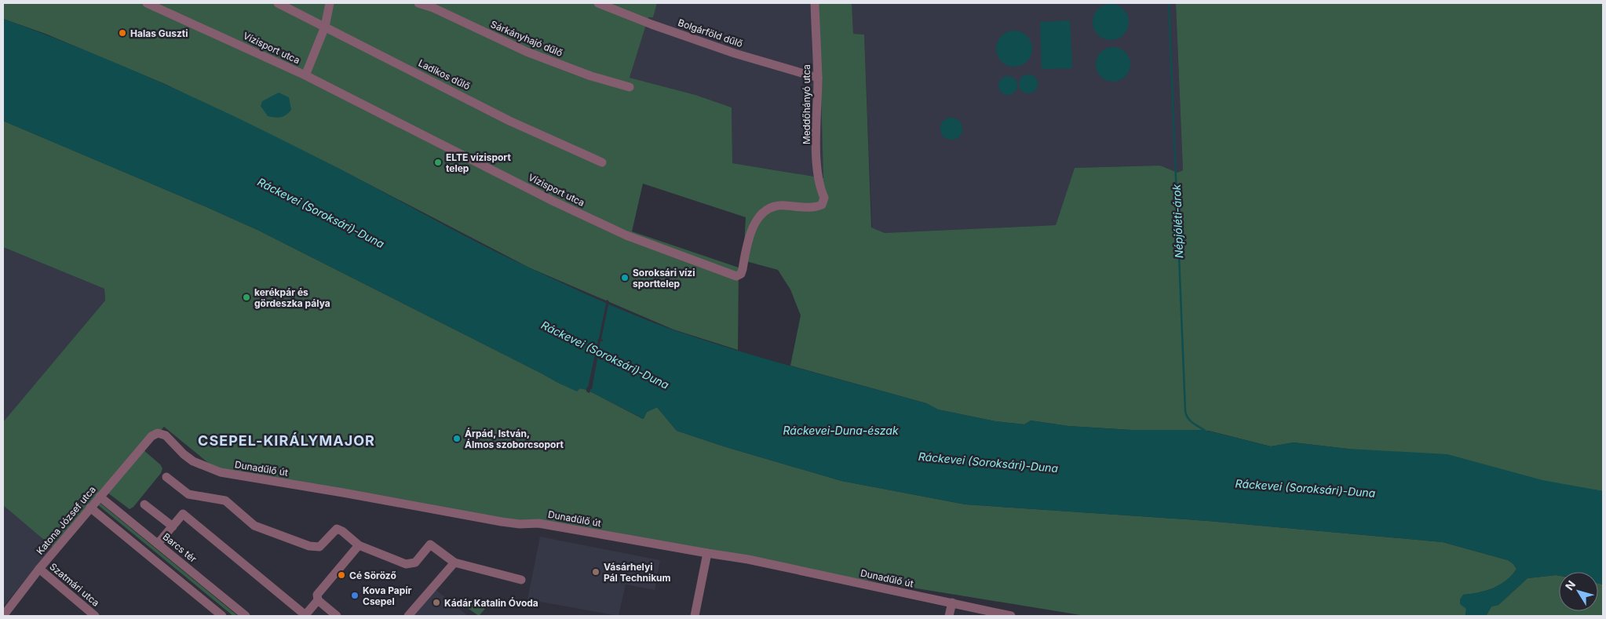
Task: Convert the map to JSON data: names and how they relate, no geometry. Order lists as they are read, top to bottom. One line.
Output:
{"streets":{"street":["Bolgárföld dűlő","Sárkányhajó dűlő","Vízisport utca","Ladikos dűlő","Meddőhányó utca","Dunadűlő út","Katona József utca","Barcs tér","Szatmári utca"]},"crossings":[["Bolgárföld dűlő","Meddőhányó utca"],["Vízisport utca","Meddőhányó utca"],["Dunadűlő út","Katona József utca"],["Katona József utca","Barcs tér"],["Katona József utca","Szatmári utca"]],"districts":["CSEPEL-KIRÁLYMAJOR"],"water":["Ráckevei (Soroksári)-Duna","Népjóléti-árok","Ráckevei-Duna-észak"],"places":["Halas Guszti","ELTE vízisport telep","Soroksári vízi sporttelep","kerékpár és gördeszka pálya","Árpád, István, Álmos szoborcsoport","Vásárhelyi Pál Technikum","Cé Söröző","Kova Papír Csepel","Kádár Katalin Óvoda"],"north":"top left"}
